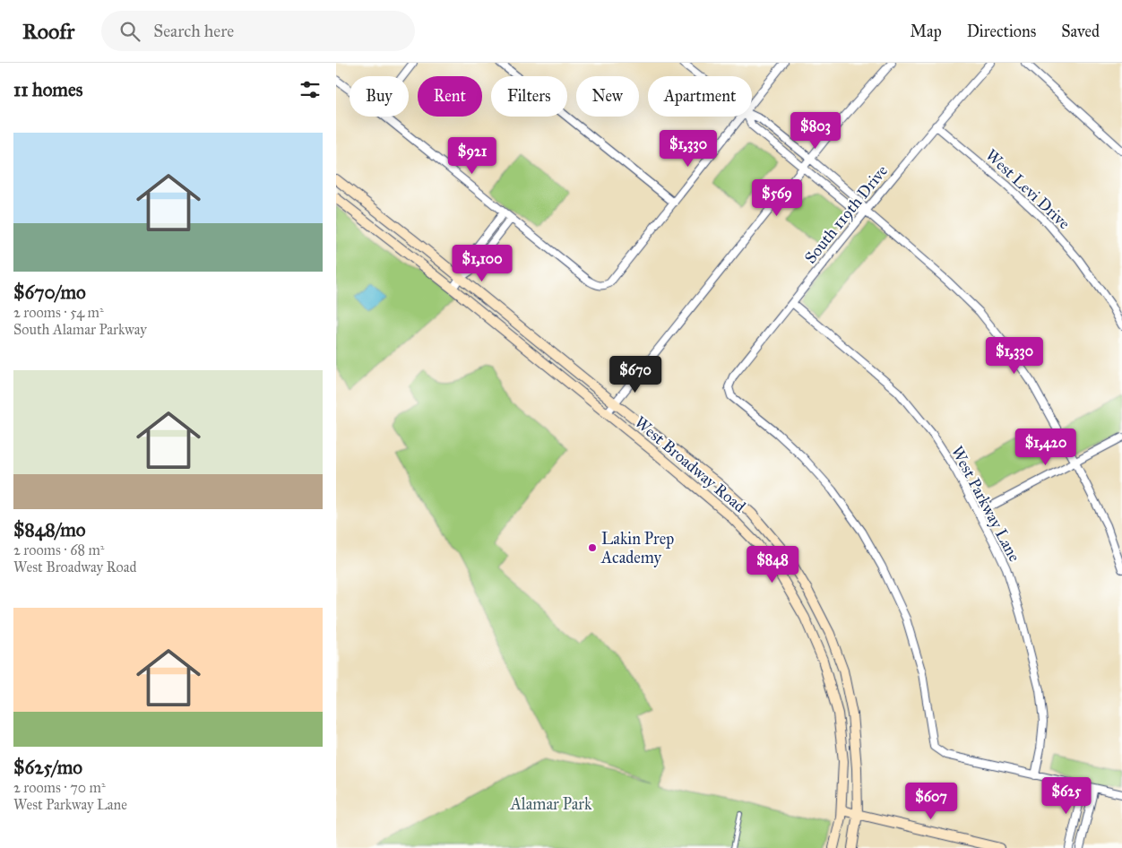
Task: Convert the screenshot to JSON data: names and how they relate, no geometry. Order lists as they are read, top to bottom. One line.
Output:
{"streets":{"main road":["West Broadway Road"],"street":["West Levi Drive","South 119th Drive","West Parkway Lane"]},"crossings":[["West Levi Drive","South 119th Drive"],["South 119th Drive","West Parkway Lane"]],"parks":["Alamar Park"],"places":["Lakin Prep Academy"],"page":{"header":"Roofr","search":"Search here","nav":["Map","Directions","Saved"],"heading":"11 homes","chip":["Buy","Rent","Filters","New","Apartment"],"price":["$803","$1,330","$921","$569","$1,100","$1,330","$670","$1,420","$848","$625","$607"],"list":[{"name":"$670/mo","note":"2 rooms · 54 m² · South Alamar Parkway"},{"name":"$848/mo","note":"2 rooms · 68 m² · West Broadway Road"},{"name":"$625/mo","note":"2 rooms · 70 m² · West Parkway Lane"}]}}
